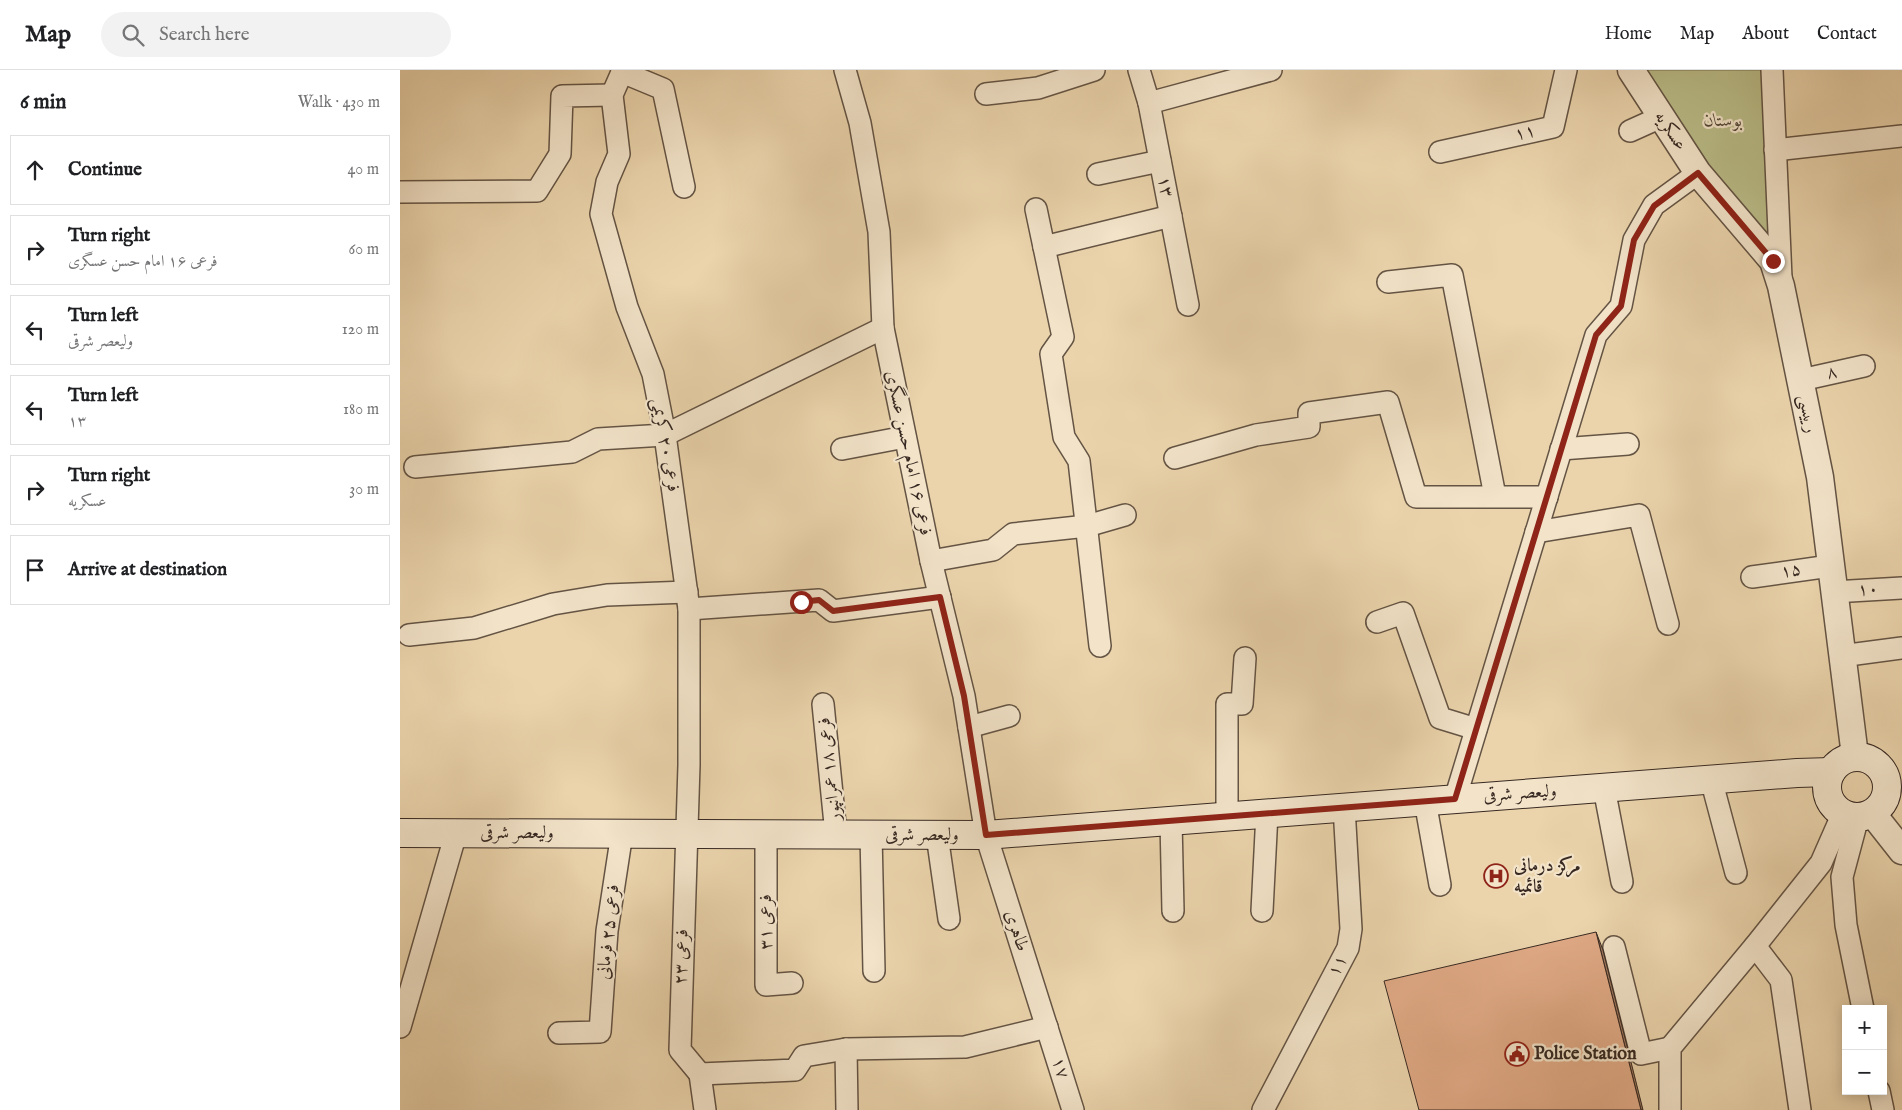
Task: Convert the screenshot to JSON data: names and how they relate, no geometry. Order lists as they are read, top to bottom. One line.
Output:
{"streets":{"main road":["ولیعصر شرقی"],"street":["عسکریه","۱۱","۱۳","۸","رییسی","فرعی ۲۰ کریمی","فرعی ۱۶ امام حسن عسگری","۱۵","۱۰","فرعی ۱۸ عمرانپور","فرعی ۳۱","طاهری","فرعی ۲۵ فرمانی","فرعی ۲۳","۱۷"]},"crossings":[["عسکریه","رییسی"],["۱۱","ولیعصر شرقی"],["۸","رییسی"],["رییسی","۱۵"],["رییسی","۱۰"],["رییسی","ولیعصر شرقی"],["فرعی ۲۰ کریمی","ولیعصر شرقی"],["فرعی ۲۰ کریمی","فرعی ۲۳"],["فرعی ۱۶ امام حسن عسگری","ولیعصر شرقی"],["فرعی ۱۶ امام حسن عسگری","طاهری"],["فرعی ۱۸ عمرانپور","ولیعصر شرقی"],["ولیعصر شرقی","فرعی ۳۱"],["ولیعصر شرقی","طاهری"],["ولیعصر شرقی","فرعی ۲۵ فرمانی"],["ولیعصر شرقی","فرعی ۲۳"],["طاهری","۱۷"]],"parks":["بوستان"],"places":{"hospital":["مرکز درمانی قائمیه"],"public building":["Police Station"]},"page":{"header":"Map","search":"Search here","nav":["Home","Map","About","Contact"],"heading":["6 min","Walk · 430 m"],"list":[["Continue","40 m"],["Turn right","فرعی ۱۶ امام حسن عسگری","60 m"],["Turn left","ولیعصر شرقی","120 m"],["Turn left","۱۳","180 m"],["Turn right","عسکریه","30 m"],"Arrive at destination"],"map_buttons":["+","−"]}}
